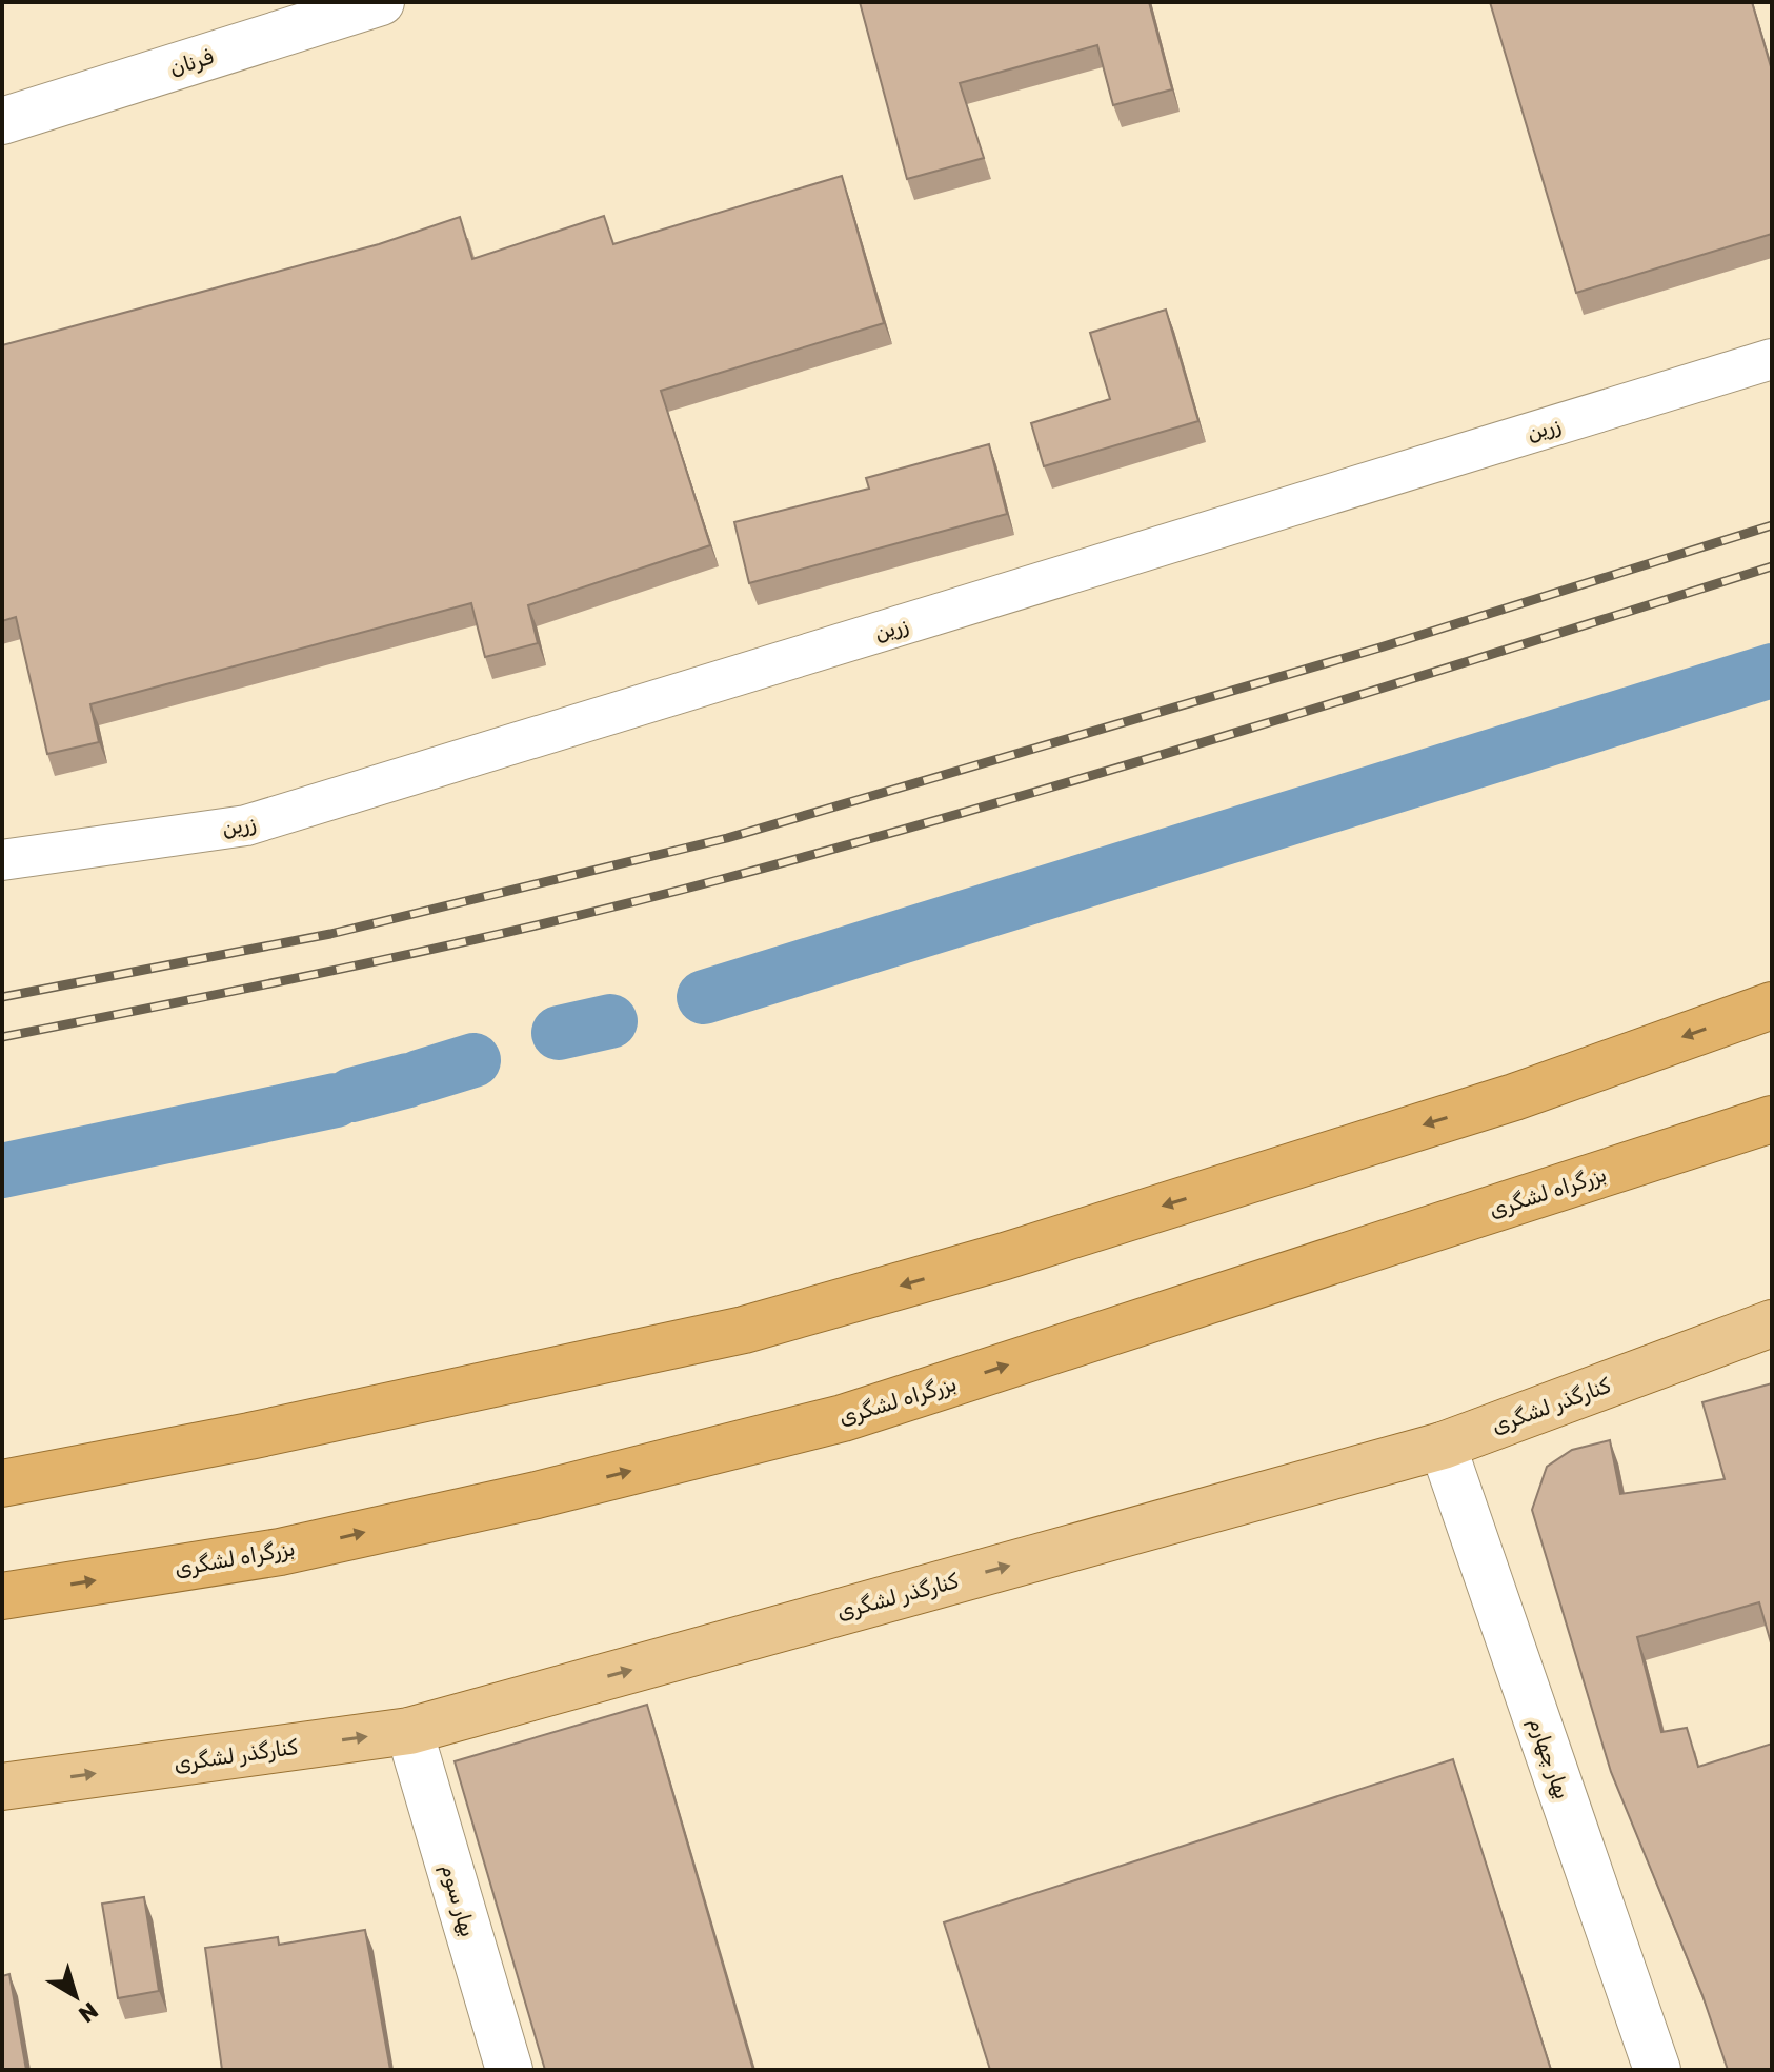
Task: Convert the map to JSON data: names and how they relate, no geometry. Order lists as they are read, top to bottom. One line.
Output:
{"streets":{"highway":["بزرگراه لشگری"],"main road":["کنارگذر لشگری"],"street":["فرنان","زرین","بهار چهارم","بهار سوم"]},"crossings":[["کنارگذر لشگری","بهار چهارم"],["کنارگذر لشگری","بهار سوم"]],"one_way":["کنارگذر لشگری"],"north":"bottom right"}
